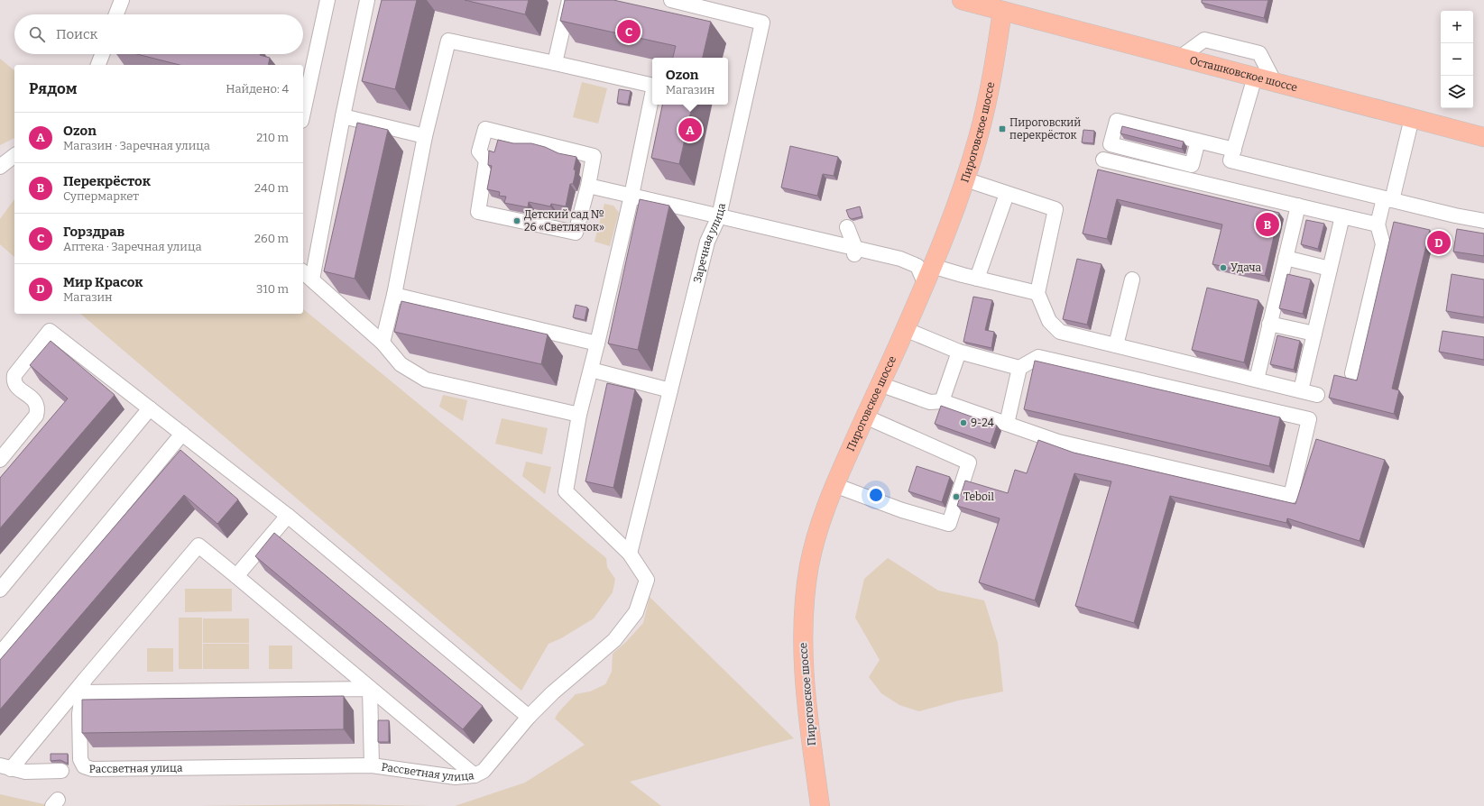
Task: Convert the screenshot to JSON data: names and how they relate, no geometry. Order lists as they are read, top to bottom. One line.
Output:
{"streets":{"main road":["Осташковское шоссе","Пироговское шоссе"],"street":["Заречная улица","Рассветная улица"]},"crossings":[["Осташковское шоссе","Пироговское шоссе"],["Заречная улица","Рассветная улица"]],"places":{"transit":["Пироговский перекрёсток"],"other":["Детский сад № 26 «Светлячок»","Удача","9-24","Teboil"]},"page":{"map_buttons":["+","−"],"search":"Поиск","pins":["C","A","B","D"],"popup":["Ozon","Магазин"],"heading":["Рядом","Найдено: 4"],"list":[{"mark":"A","name":"Ozon","note":"Магазин · Заречная улица","value":"210 m"},{"mark":"B","name":"Перекрёсток","note":"Супермаркет","value":"240 m"},{"mark":"C","name":"Горздрав","note":"Аптека · Заречная улица","value":"260 m"},{"mark":"D","name":"Мир Красок","note":"Магазин","value":"310 m"}]}}
